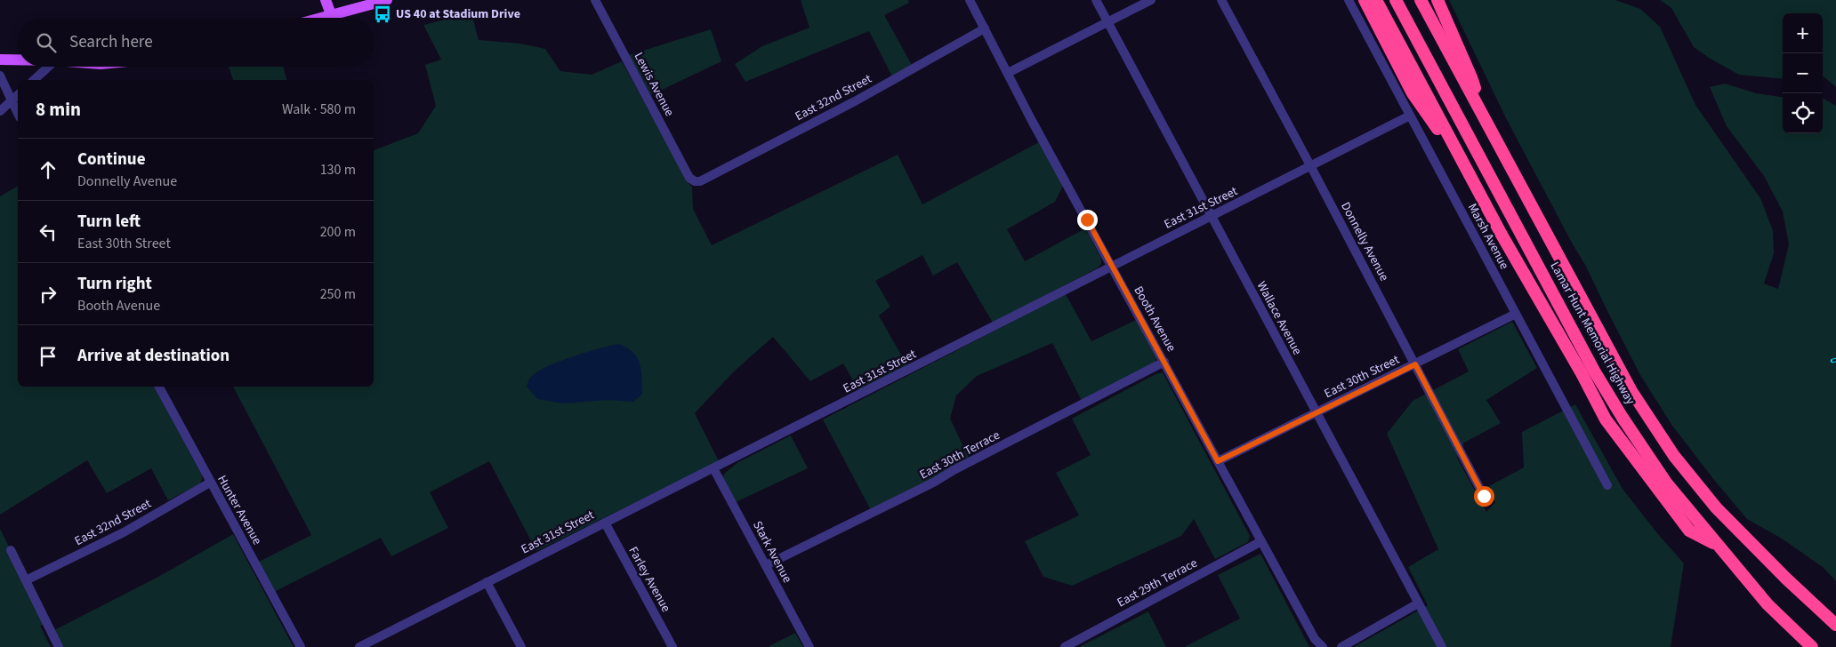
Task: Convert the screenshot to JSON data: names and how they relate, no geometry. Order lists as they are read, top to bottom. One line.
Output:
{"streets":{"highway":["Lamar Hunt Memorial Highway"],"street":["Lewis Avenue","East 32nd Street","East 31st Street","Marsh Avenue","Donnelly Avenue","Wallace Avenue","Booth Avenue","East 30th Street","East 30th Terrace","Hunter Avenue","Stark Avenue","Farley Avenue","East 29th Terrace"]},"crossings":[["Lewis Avenue","East 32nd Street"],["East 32nd Street","Booth Avenue"],["East 32nd Street","Hunter Avenue"],["East 31st Street","Marsh Avenue"],["East 31st Street","Donnelly Avenue"],["East 31st Street","Wallace Avenue"],["East 31st Street","Booth Avenue"],["East 31st Street","Stark Avenue"],["East 31st Street","Farley Avenue"],["Marsh Avenue","East 30th Street"],["Donnelly Avenue","East 30th Street"],["Wallace Avenue","East 30th Street"],["Booth Avenue","East 30th Street"],["Booth Avenue","East 30th Terrace"],["Booth Avenue","East 29th Terrace"],["East 30th Terrace","Stark Avenue"]],"places":{"bus stop":["US 40 at Stadium Drive"]},"page":{"map_buttons":["+","−"],"search":"Search here","heading":["8 min","Walk · 580 m"],"list":[["Continue","Donnelly Avenue","130 m"],["Turn left","East 30th Street","200 m"],["Turn right","Booth Avenue","250 m"],"Arrive at destination"]}}
